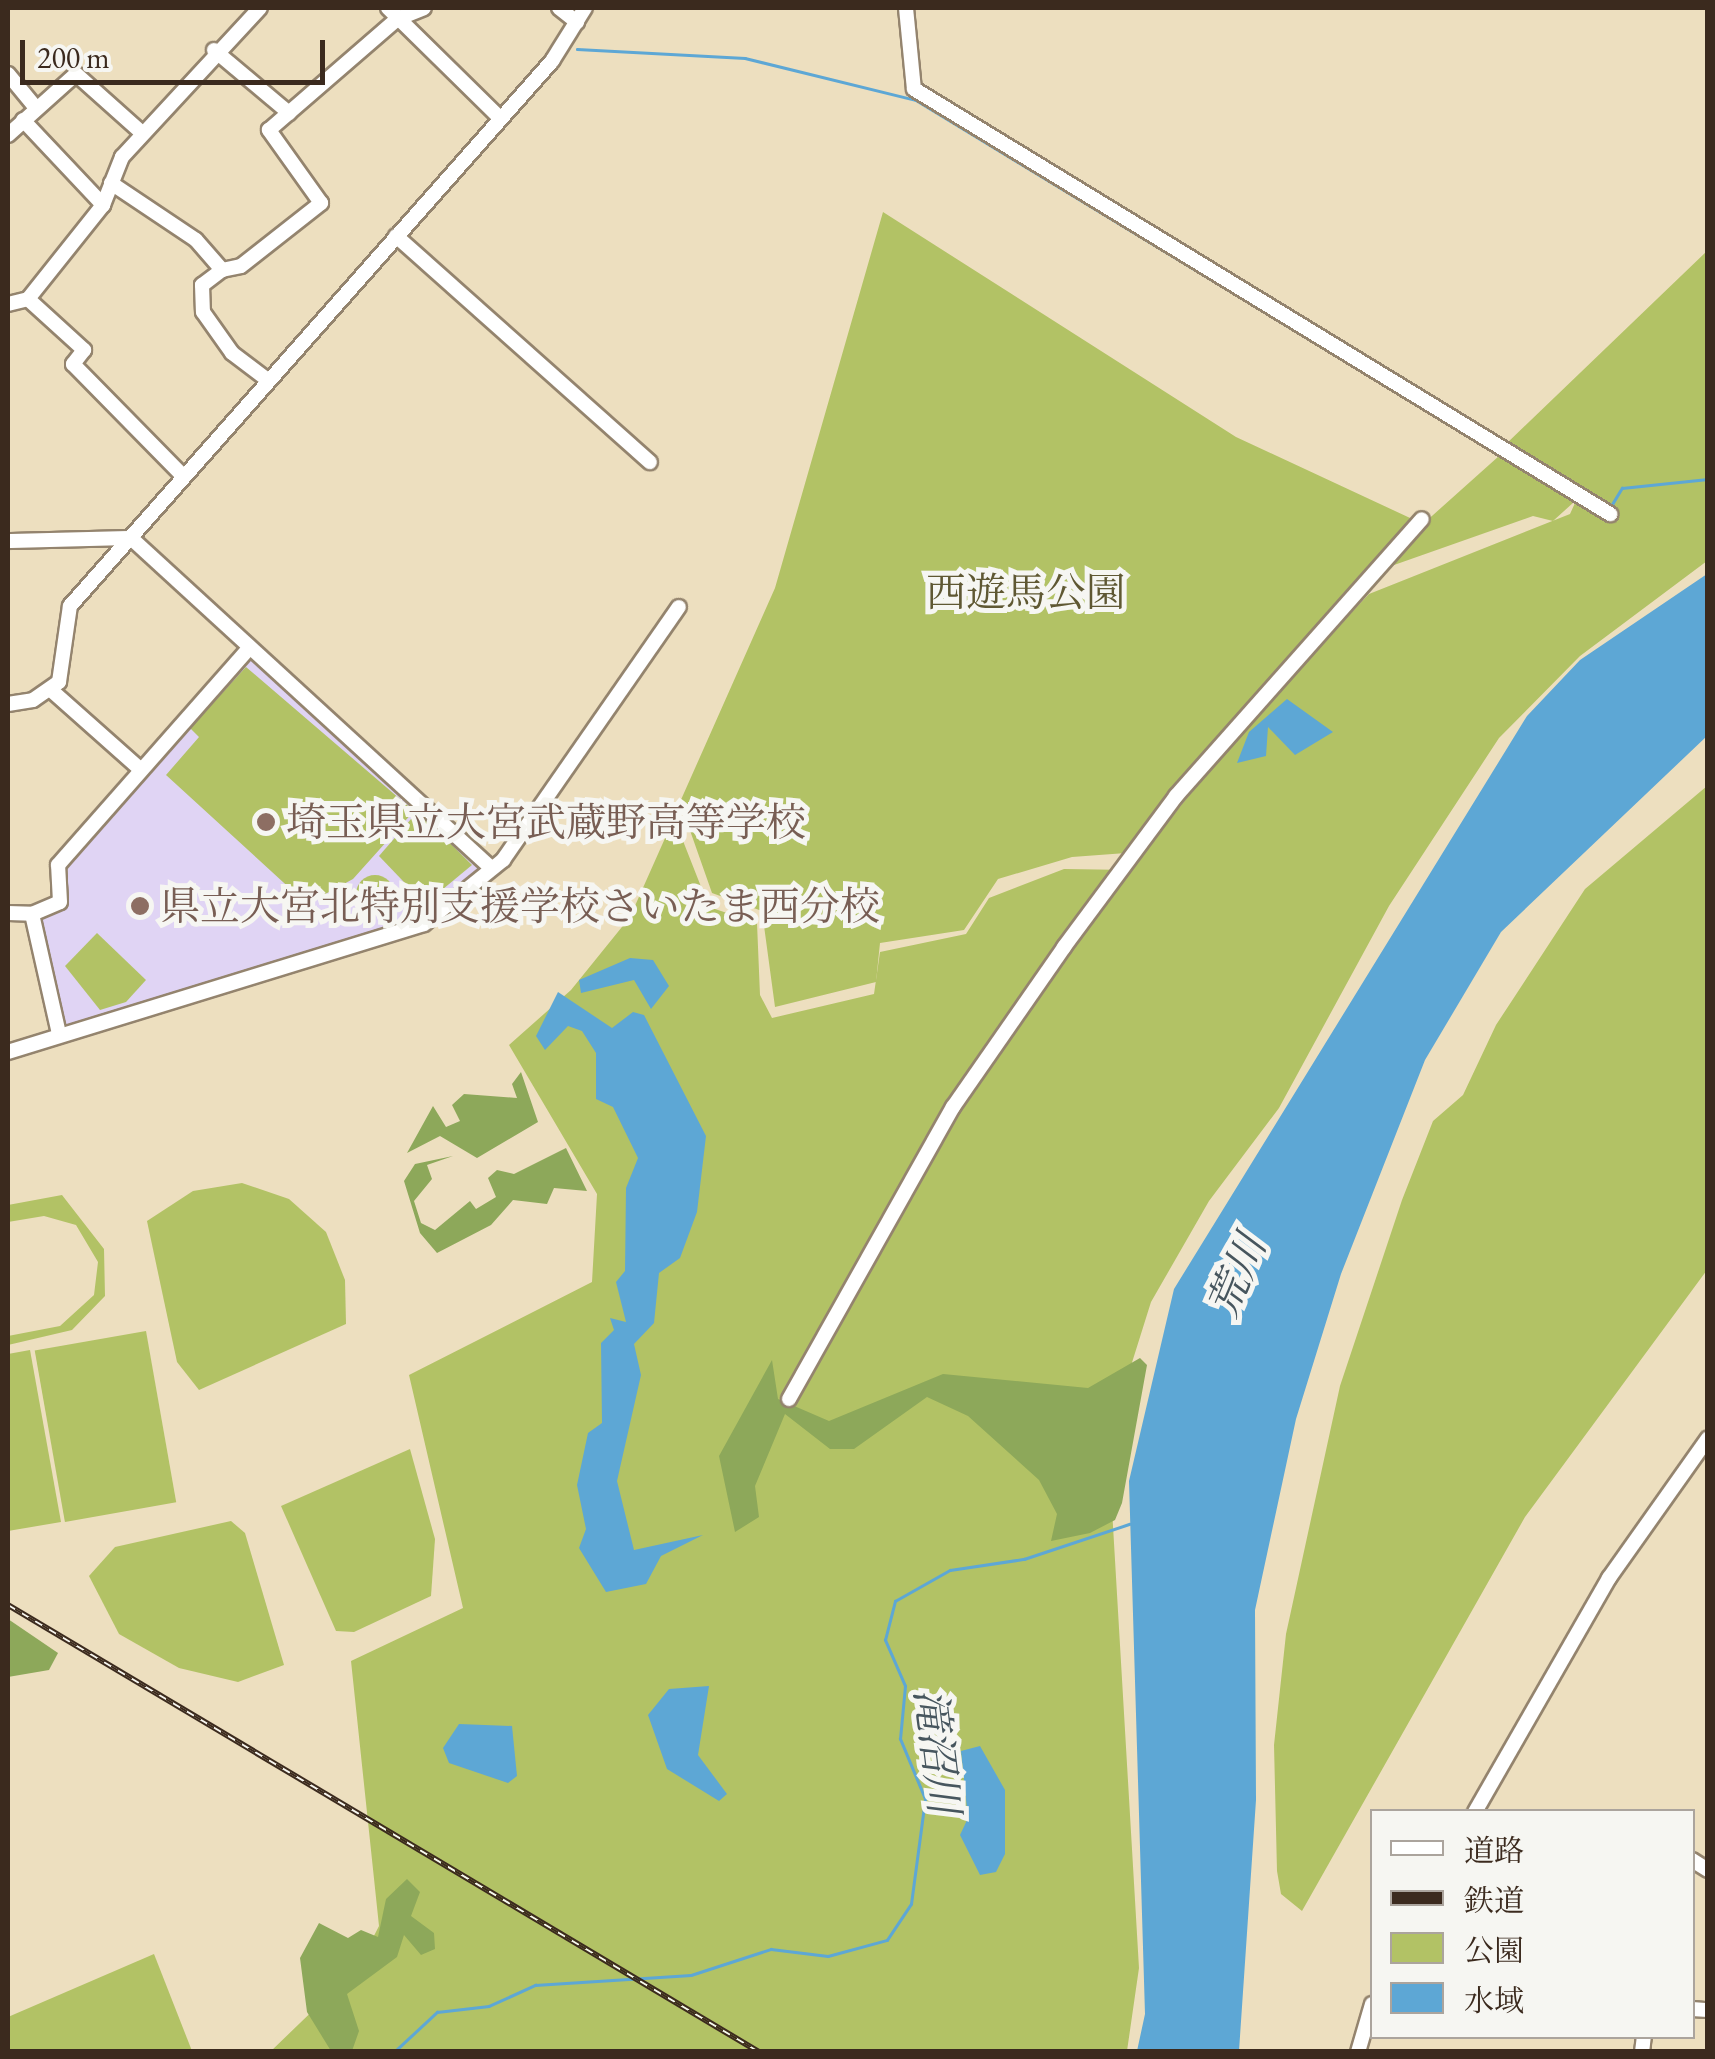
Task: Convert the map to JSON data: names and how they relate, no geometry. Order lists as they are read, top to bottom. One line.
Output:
{"water":["荒川","滝沼川"],"parks":["西遊馬公園"],"places":["埼玉県立大宮武蔵野高等学校","県立大宮北特別支援学校さいたま西分校"],"legend":["道路","鉄道","公園","水域"],"scale_bar":"200 m"}
